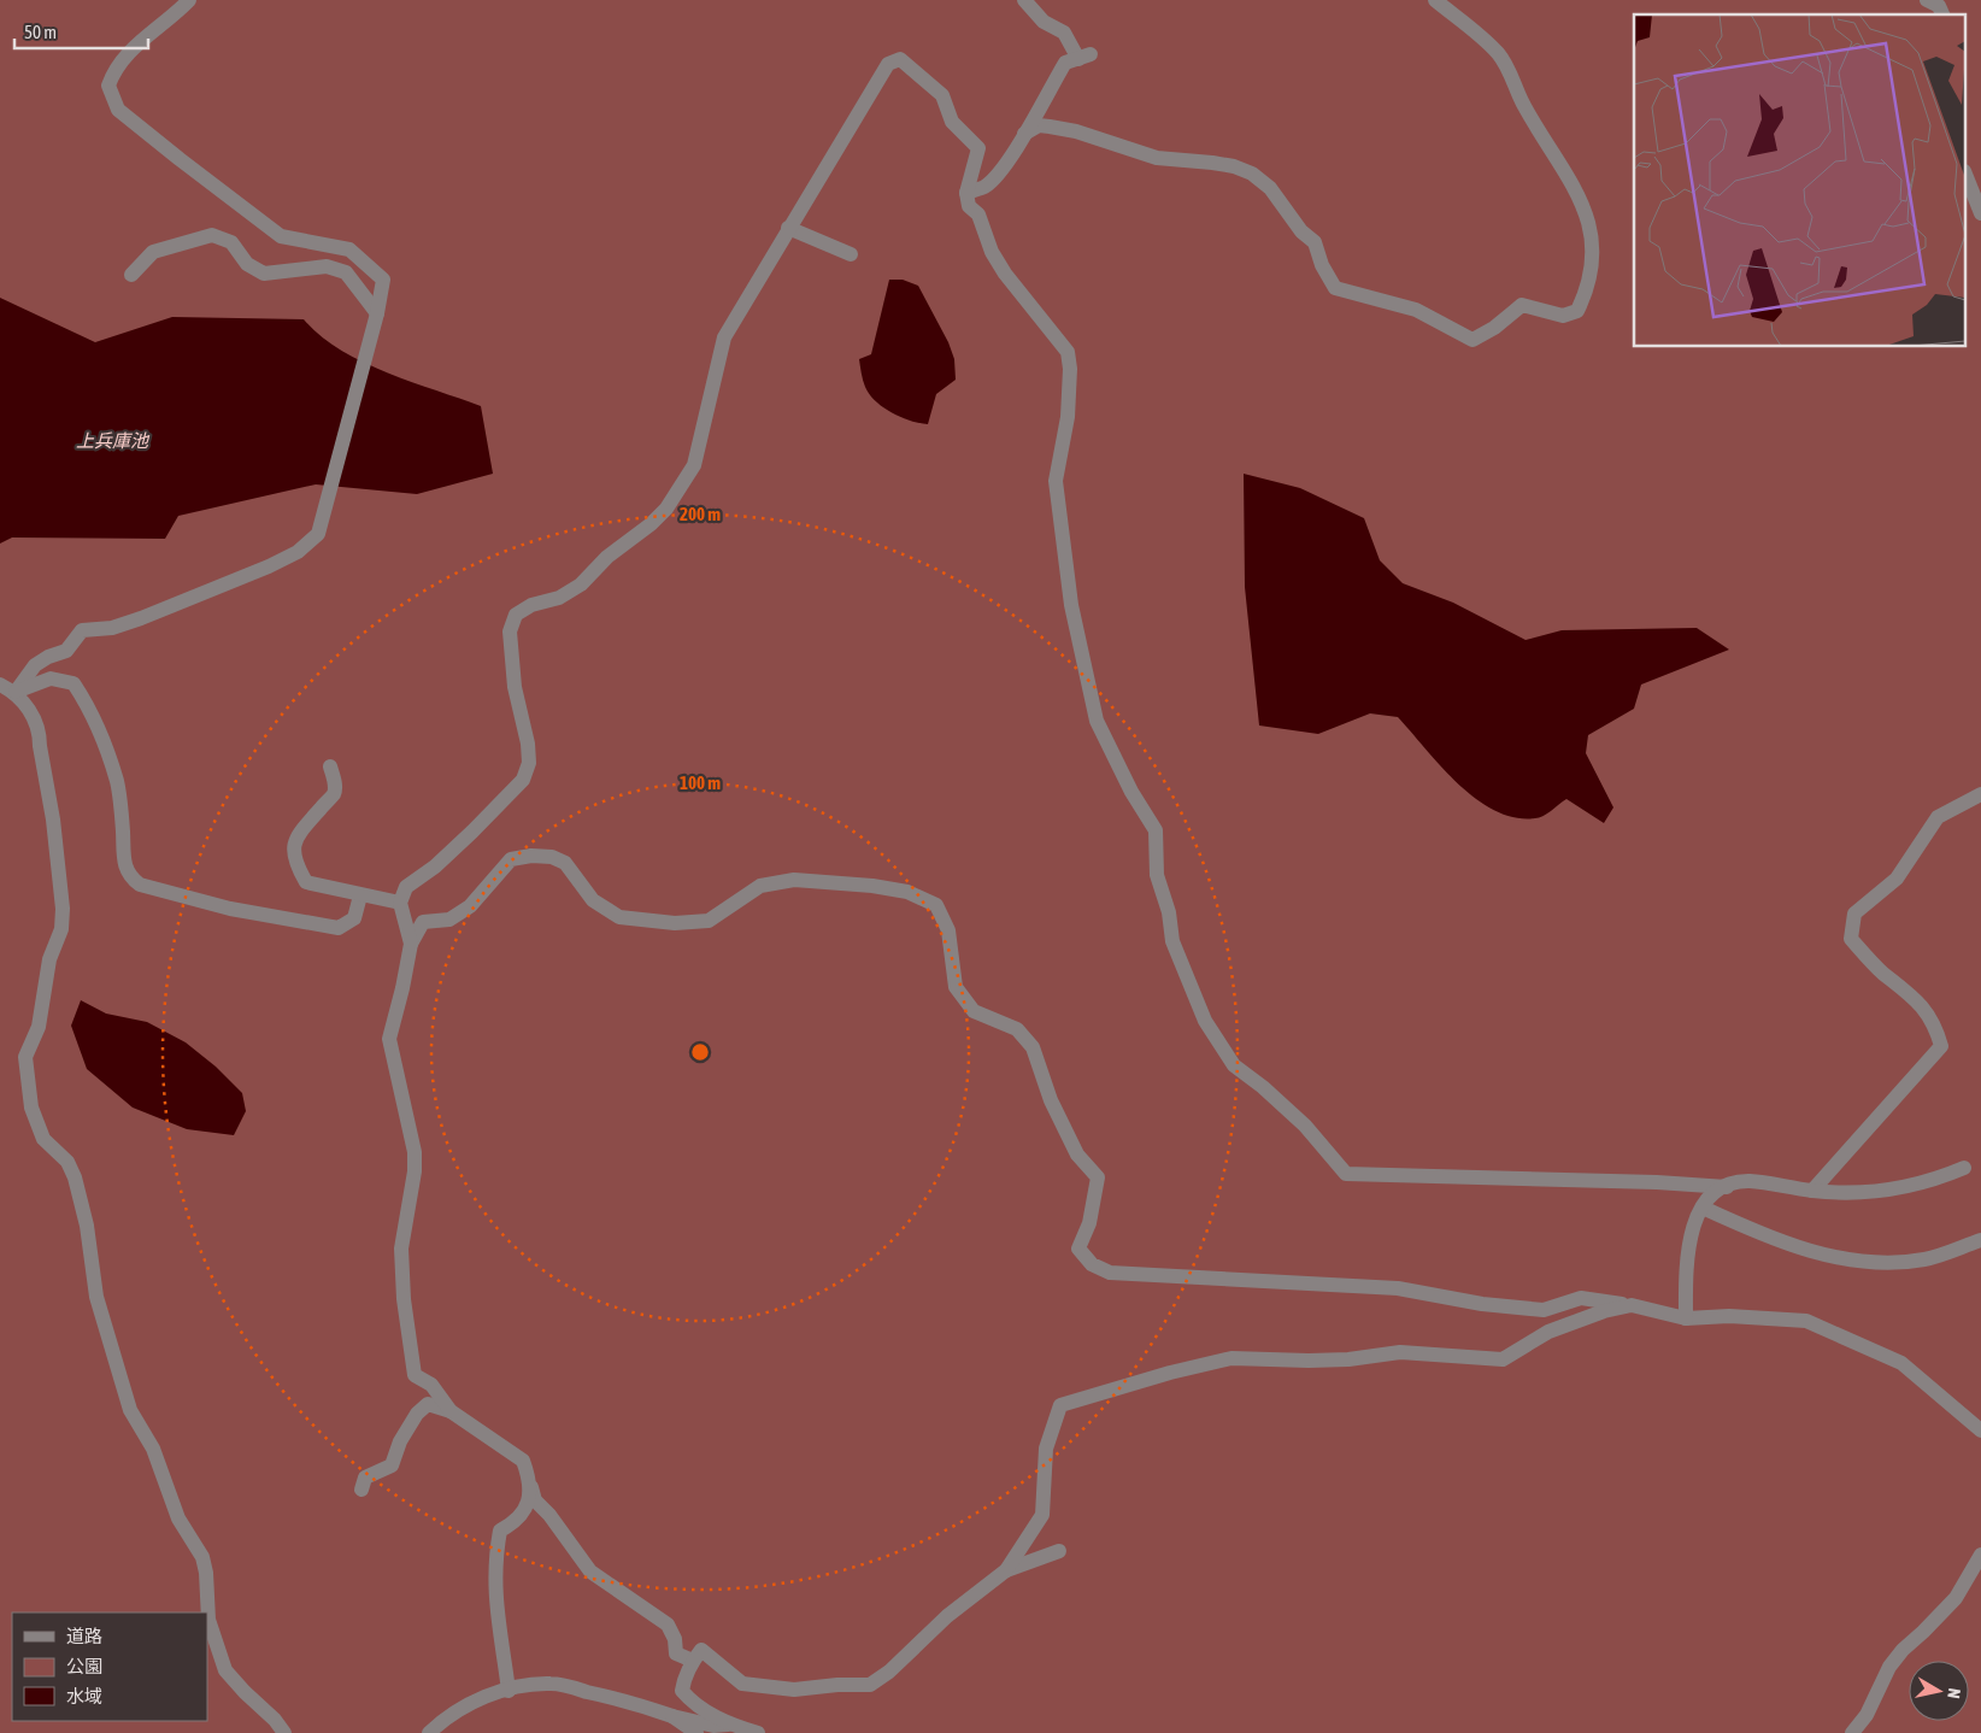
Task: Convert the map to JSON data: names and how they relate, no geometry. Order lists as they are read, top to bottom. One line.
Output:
{"water":["上兵庫池"],"legend":["道路","公園","水域"],"scale_bar":"50 m","north":"right","rings":["200 m","100 m"]}
